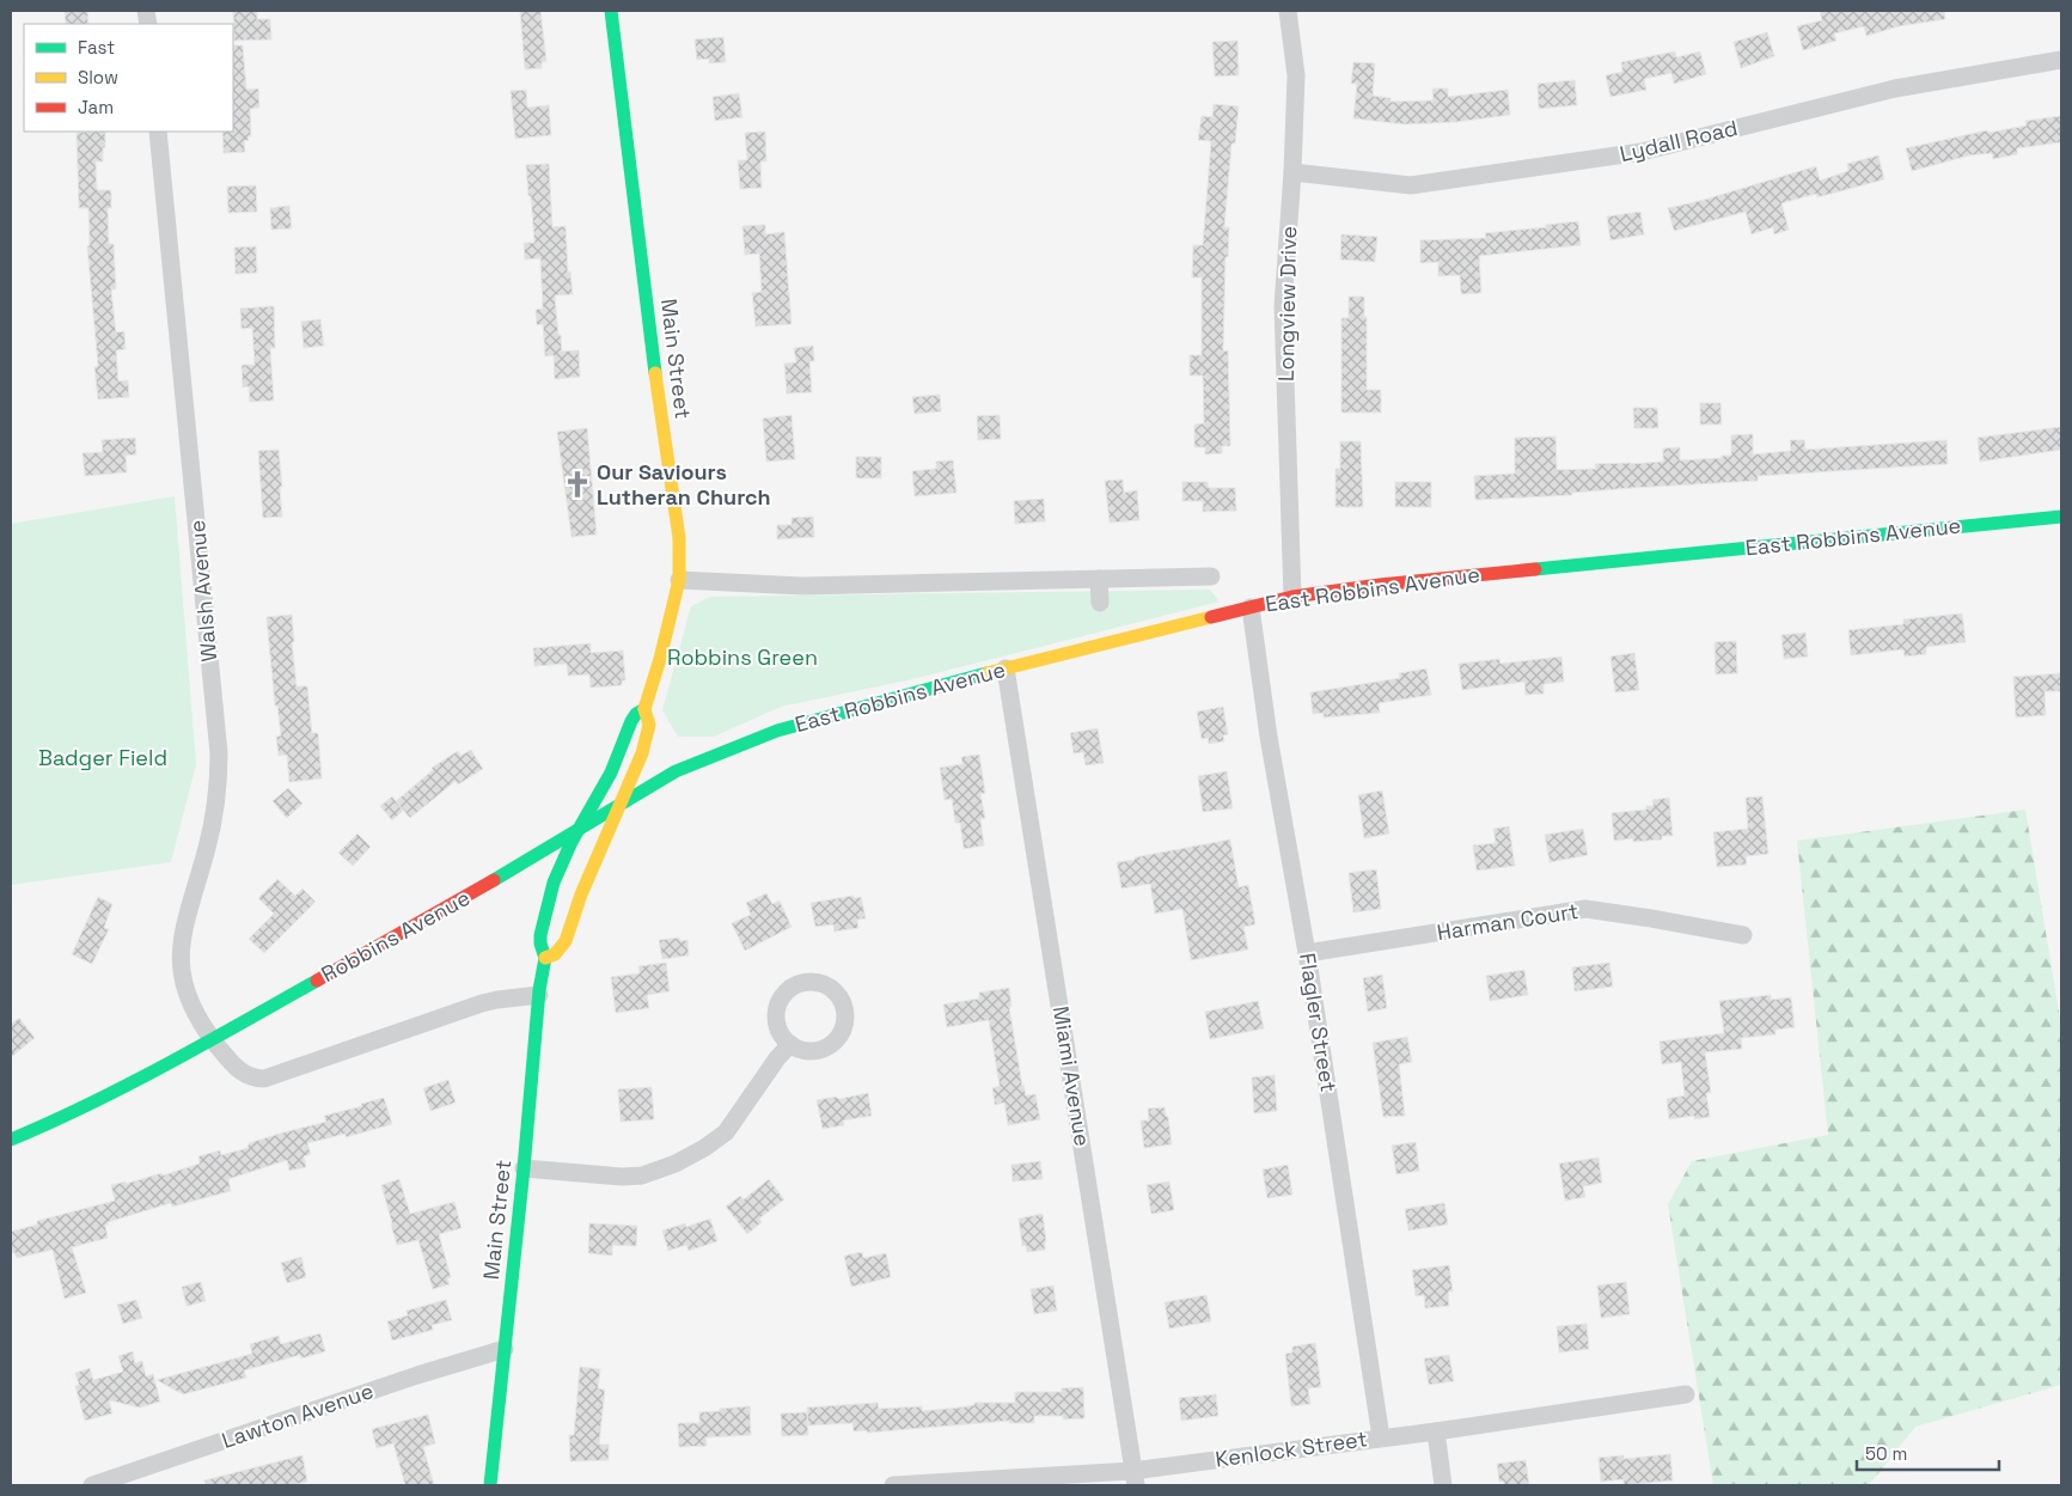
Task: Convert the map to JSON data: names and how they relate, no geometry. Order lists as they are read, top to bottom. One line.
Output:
{"streets":{"main road":["Main Street","East Robbins Avenue","Robbins Avenue"],"street":["Lydall Road","Longview Drive","Walsh Avenue","Harman Court","Flagler Street","Miami Avenue","Lawton Avenue","Kenlock Street"]},"crossings":[["Lydall Road","Longview Drive"],["Longview Drive","East Robbins Avenue"],["Main Street","East Robbins Avenue"],["Main Street","Robbins Avenue"],["Main Street","Lawton Avenue"],["East Robbins Avenue","Robbins Avenue"],["East Robbins Avenue","Flagler Street"],["East Robbins Avenue","Miami Avenue"],["Walsh Avenue","Robbins Avenue"],["Harman Court","Flagler Street"],["Flagler Street","Kenlock Street"],["Miami Avenue","Kenlock Street"]],"parks":["Robbins Green","Badger Field"],"places":{"church":["Our Saviours Lutheran Church"]},"legend":["Fast","Slow","Jam"],"scale_bar":"50 m"}
